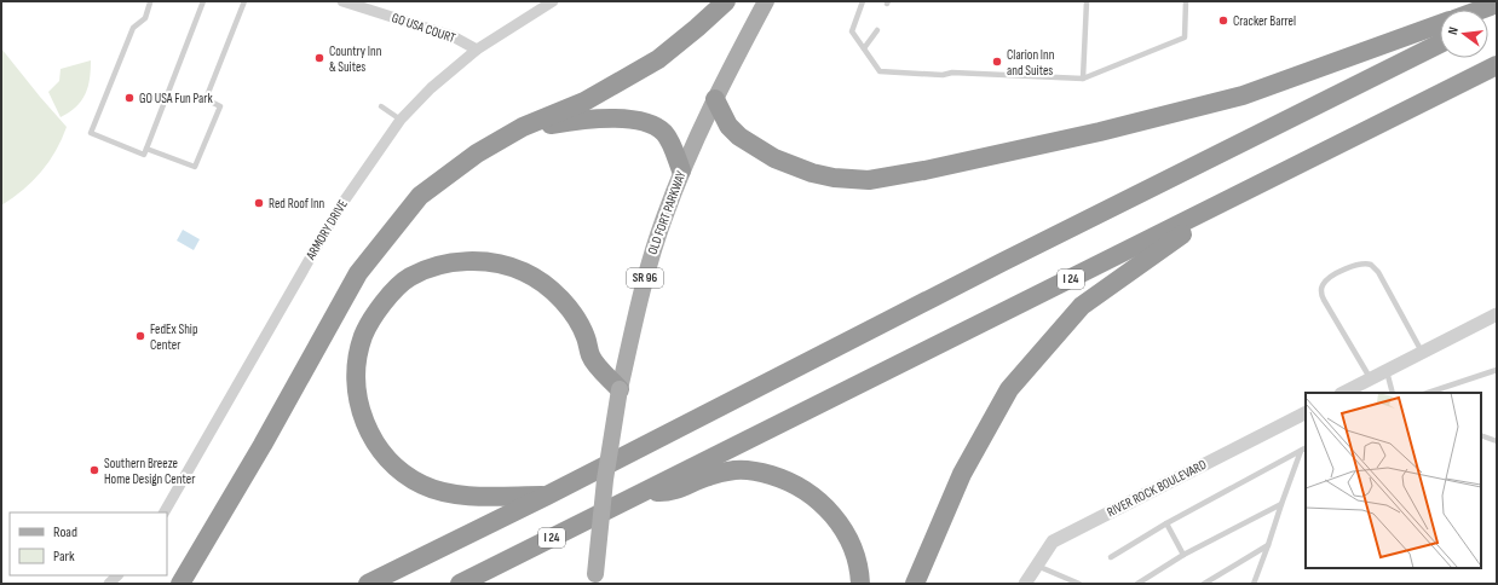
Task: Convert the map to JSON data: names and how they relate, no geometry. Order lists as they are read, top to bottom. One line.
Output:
{"streets":{"highway":["I 24"],"main road":["OLD FORT PARKWAY","SR 96"],"street":["GO USA COURT","ARMORY DRIVE","RIVER ROCK BOULEVARD"]},"crossings":[["GO USA COURT","ARMORY DRIVE"]],"places":["Cracker Barrel","Country Inn & Suites","Clarion Inn and Suites","GO USA Fun Park","Red Roof Inn","FedEx Ship Center","Southern Breeze Home Design Center"],"legend":["Road","Park"],"north":"left"}
